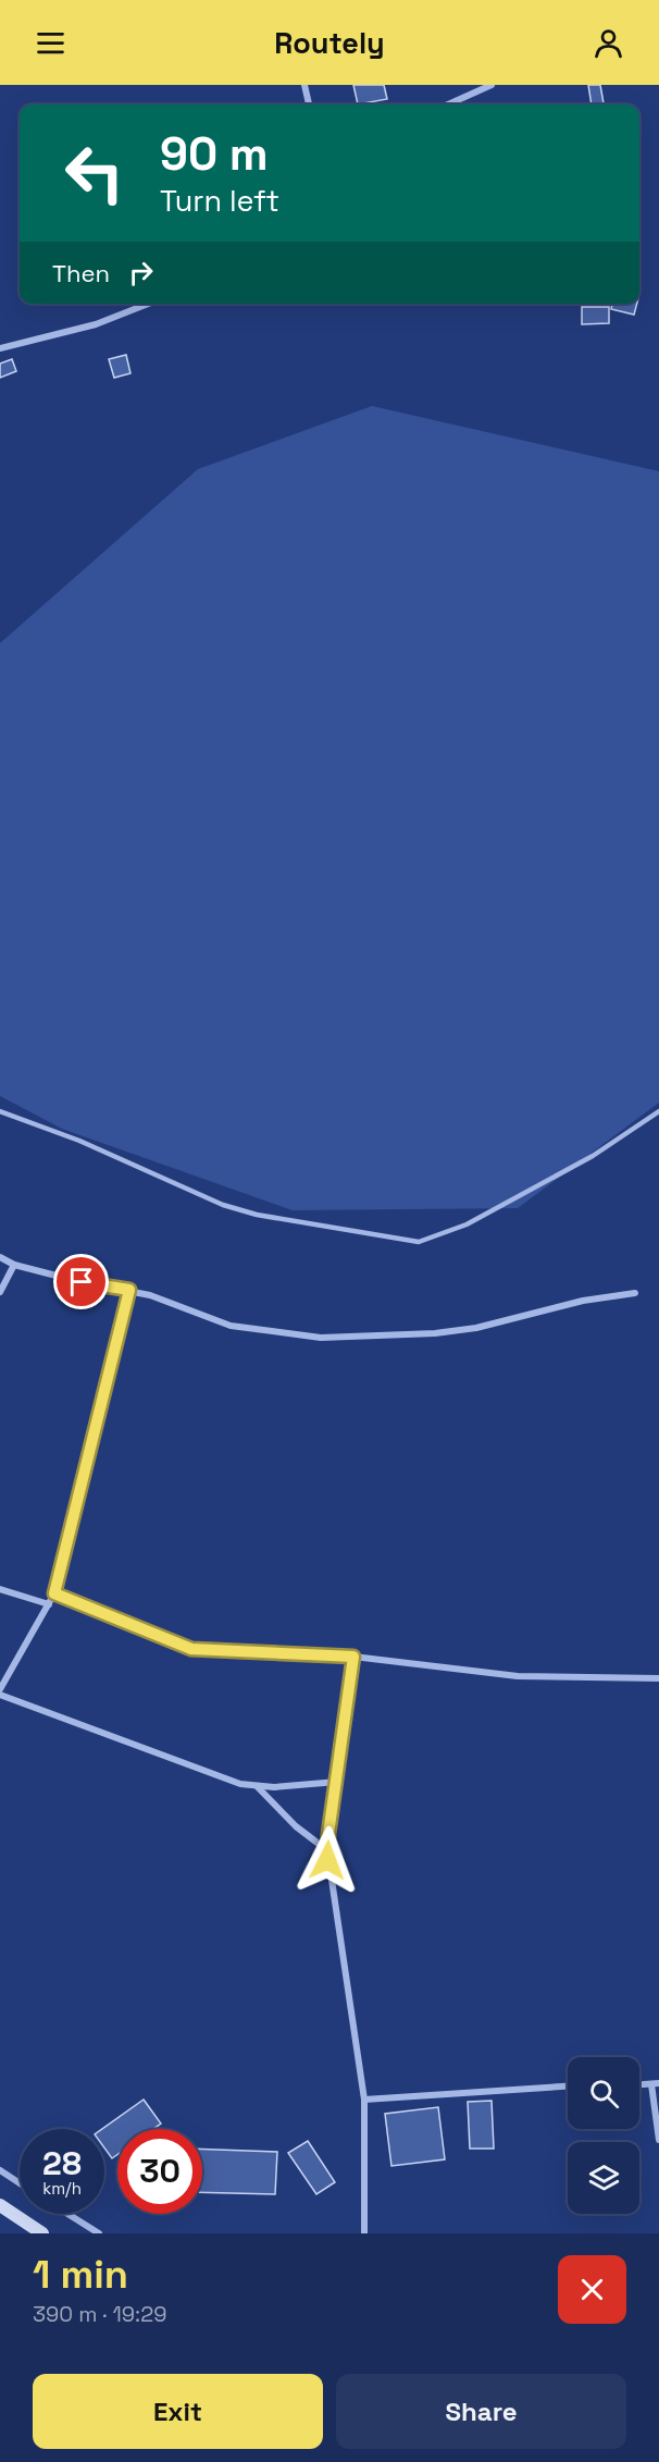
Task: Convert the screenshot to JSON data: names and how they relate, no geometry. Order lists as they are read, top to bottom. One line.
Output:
{"page":{"header":"Routely","turn":["90 m","Turn left"],"then":"Then","speed":"28 km/h","limit":"30","heading":["1 min","390 m · 19:29"],"buttons":["Exit","Share"]}}
